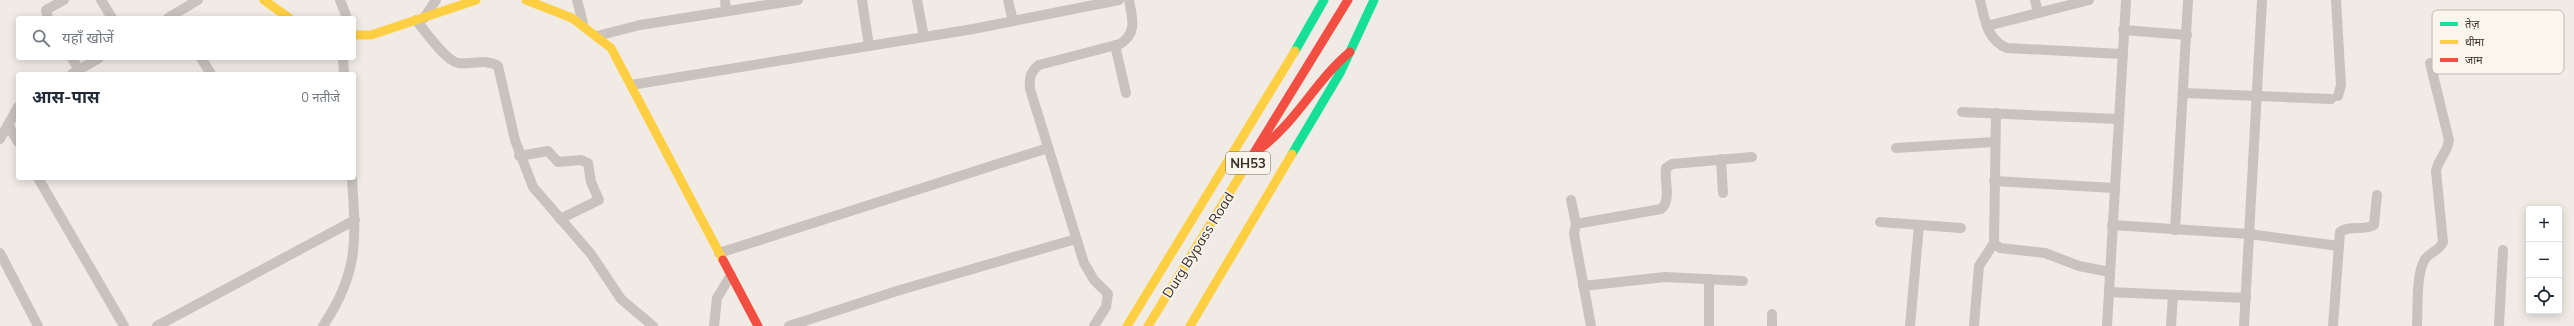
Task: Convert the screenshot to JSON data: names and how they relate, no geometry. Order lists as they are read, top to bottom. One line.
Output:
{"streets":{"main road":["NH53","Durg Bypass Road"]},"legend":["तेज़","धीमा","जाम"],"page":{"search":"यहाँ खोजें","heading":["आस-पास","0 नतीजे"],"map_buttons":["+","−"]}}
